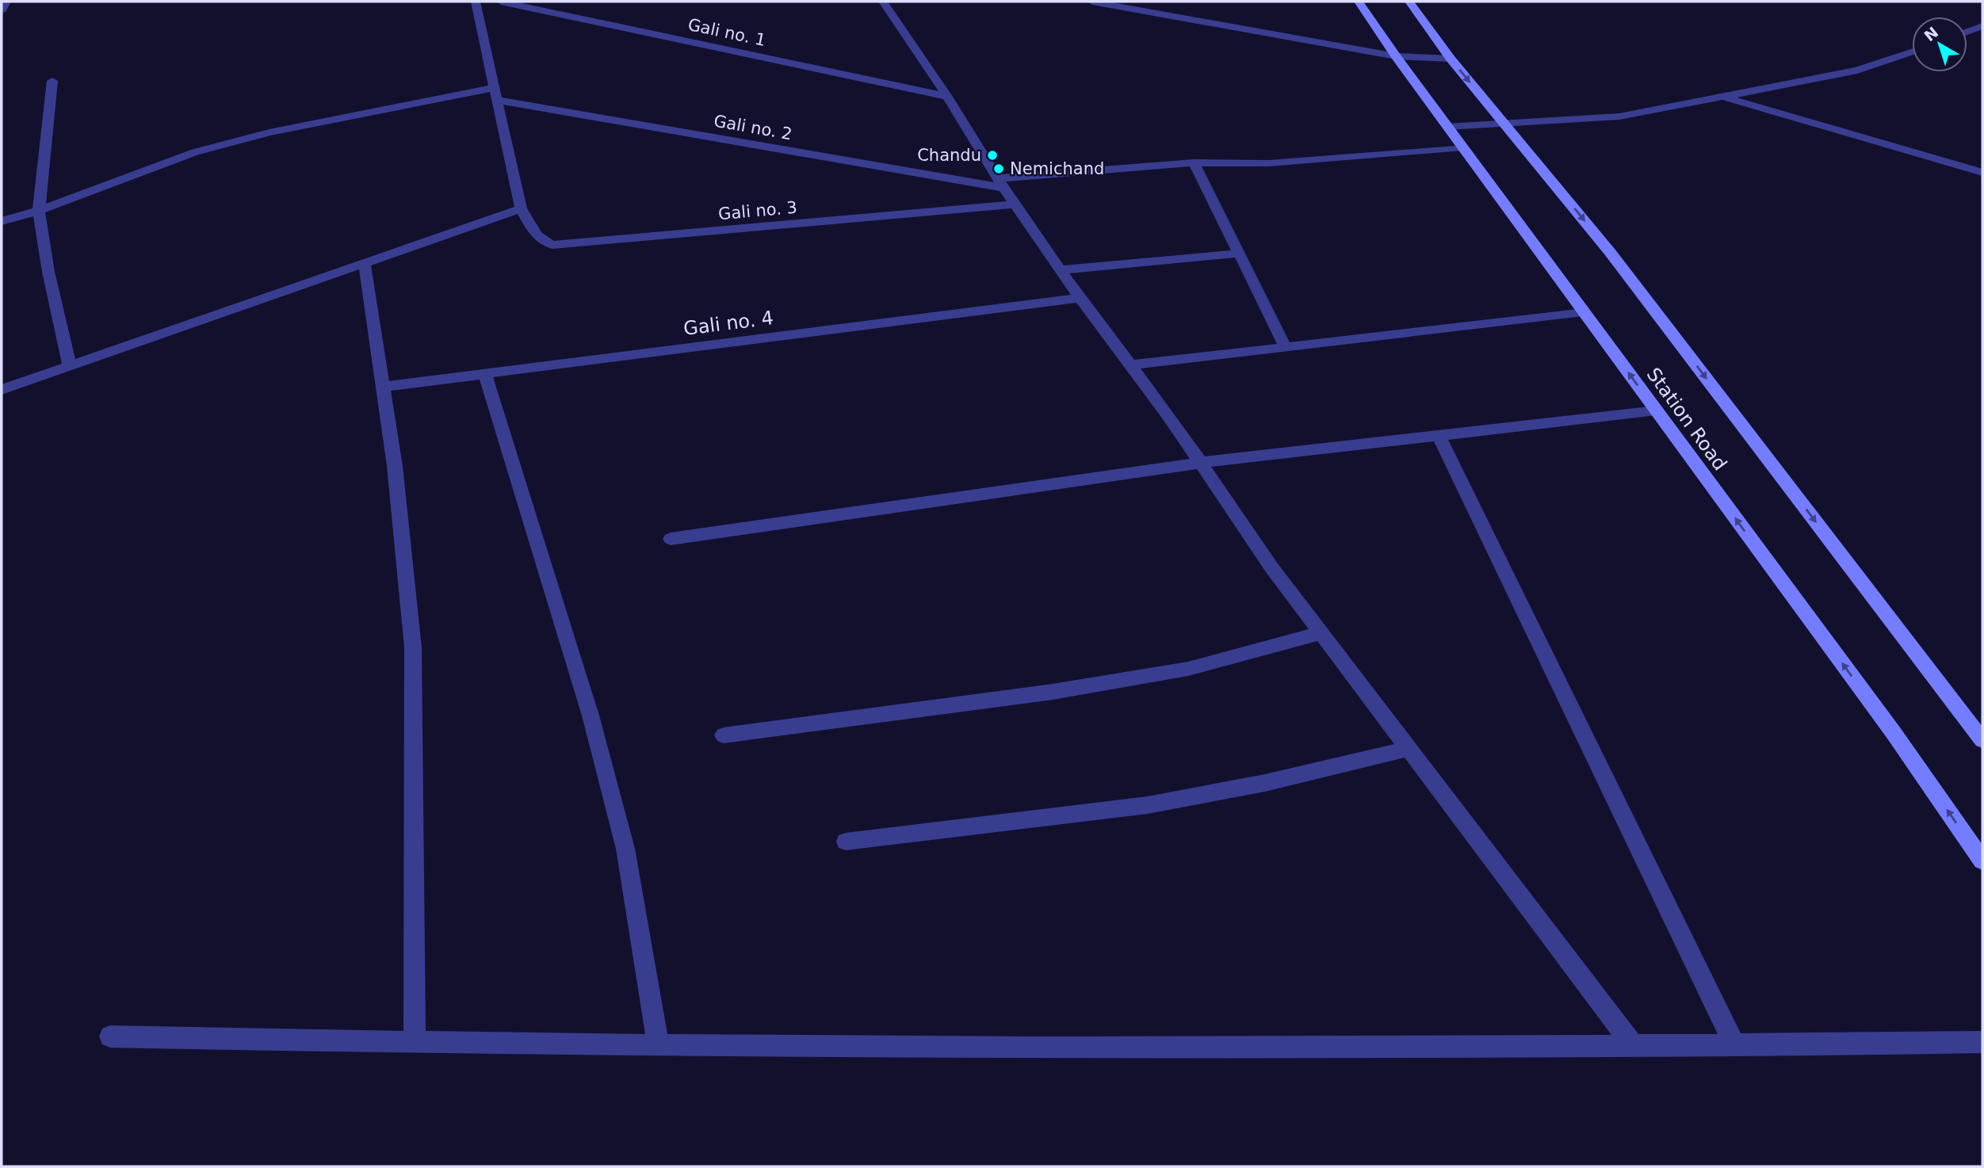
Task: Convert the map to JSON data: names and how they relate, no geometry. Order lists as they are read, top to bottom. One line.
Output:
{"streets":{"street":["Gali no. 1","Gali no. 2","Gali no. 3","Gali no. 4","Station Road"]},"crossings":[["Gali no. 2","Gali no. 3"],["Gali no. 2","Station Road"]],"places":["Chandu","Nemichand"],"north":"top left"}
